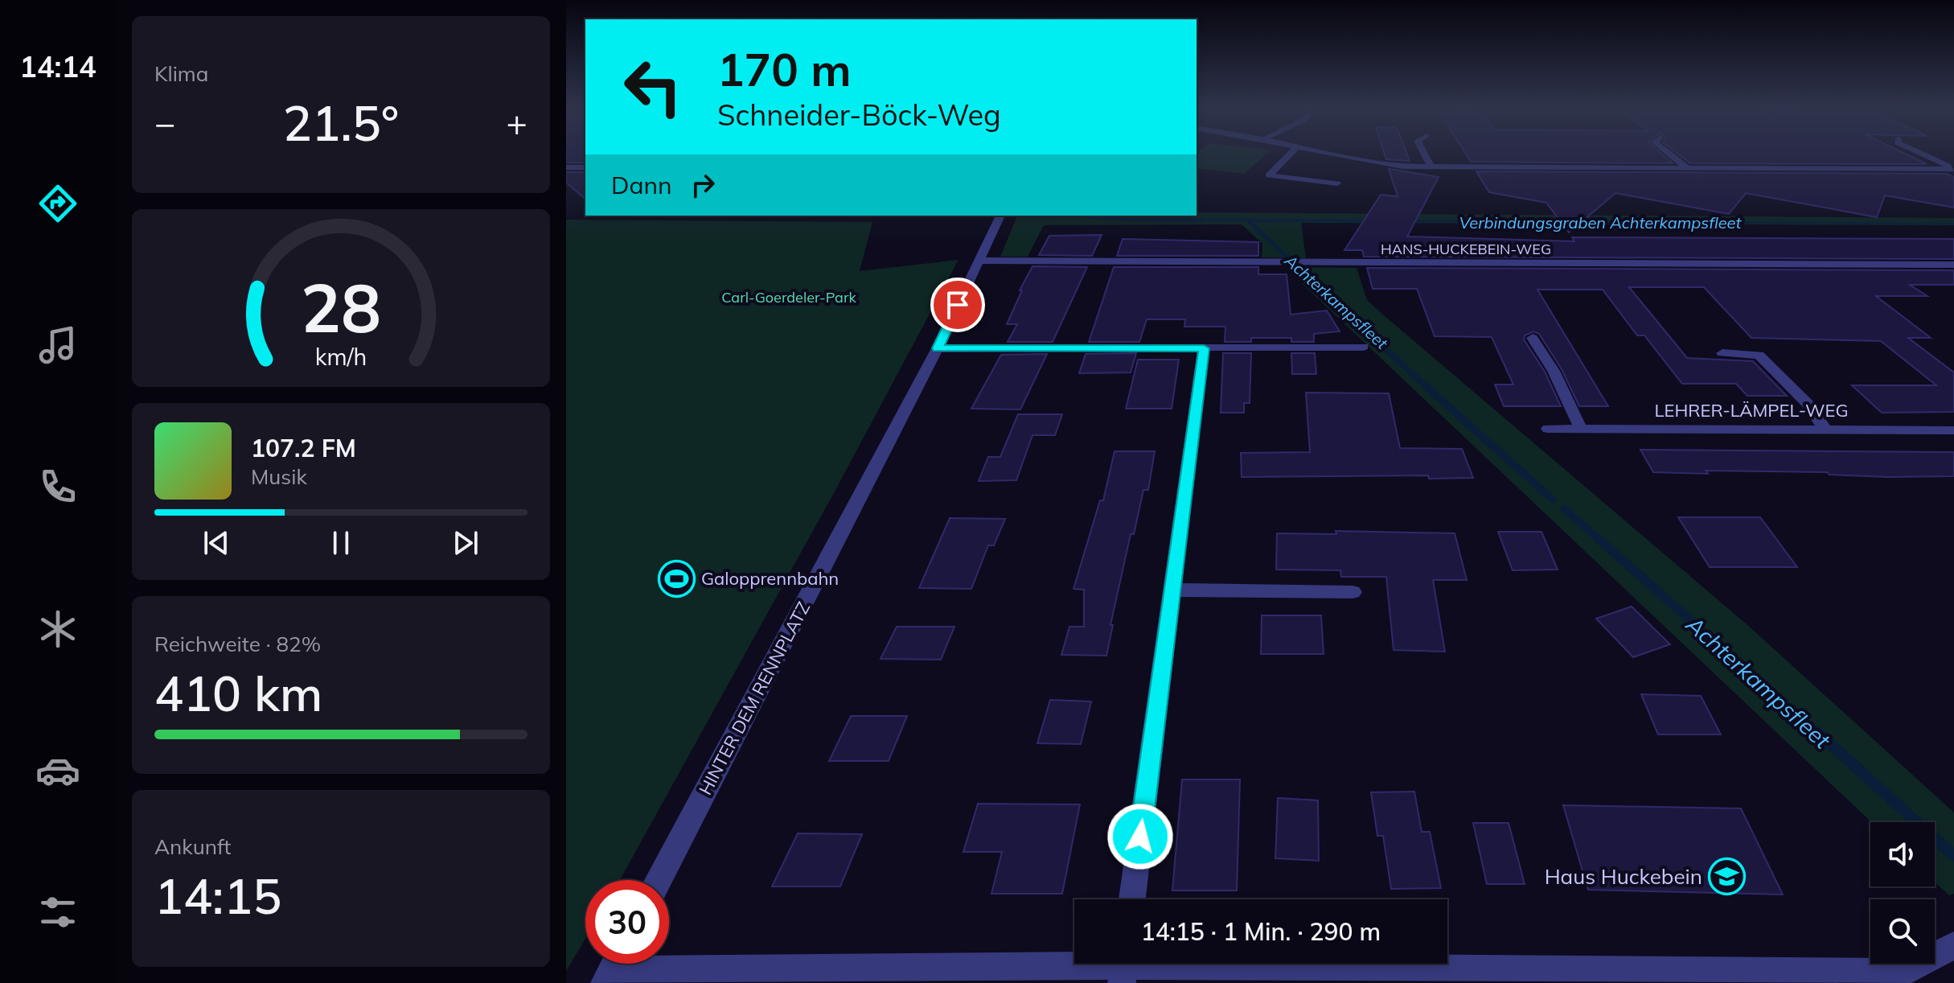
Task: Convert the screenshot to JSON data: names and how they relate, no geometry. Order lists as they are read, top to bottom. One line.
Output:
{"streets":{"street":["HANS-HUCKEBEIN-WEG","LEHRER-LÄMPEL-WEG","HINTER DEM RENNPLATZ"]},"crossings":[["HANS-HUCKEBEIN-WEG","HINTER DEM RENNPLATZ"]],"water":["Verbindungsgraben Achterkampsfleet","Achterkampsfleet"],"parks":["Carl-Goerdeler-Park"],"places":{"sports":["Galopprennbahn"],"school or university":["Haus Huckebein"]},"page":{"tabs":"14:14","tile":["Klima",["Reichweite · 82%","410 km"],["Ankunft","14:15"]],"turn":["170 m","Schneider-Böck-Weg"],"heat":["−","21.5°","+"],"then":"Dann","song":["107.2 FM","Musik"],"limit":"30","trip":"14:15 · 1 Min. · 290 m","gauge":["28","km/h"]}}
